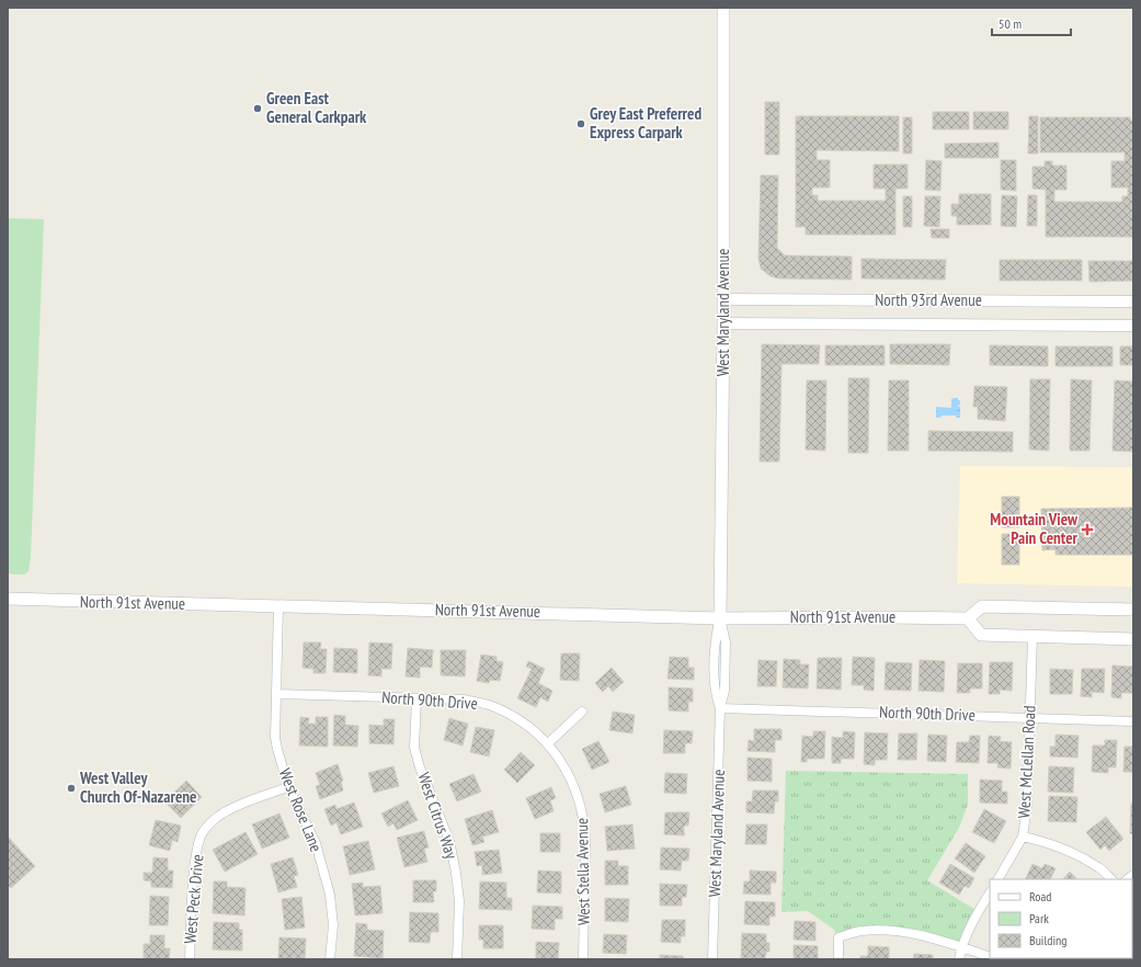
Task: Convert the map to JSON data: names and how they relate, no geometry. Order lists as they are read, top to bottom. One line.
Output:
{"streets":{"main road":["West Maryland Avenue","North 91st Avenue"],"street":["North 93rd Avenue","North 90th Drive","West McLellan Road","West Rose Lane","West Citrus Way","West Stella Avenue","West Peck Drive"]},"crossings":[["North 93rd Avenue","West Maryland Avenue"],["West Maryland Avenue","North 91st Avenue"],["West Maryland Avenue","North 90th Drive"],["North 91st Avenue","West Rose Lane"],["North 90th Drive","West McLellan Road"],["North 90th Drive","West Rose Lane"],["North 90th Drive","West Citrus Way"],["North 90th Drive","West Stella Avenue"],["West Rose Lane","West Peck Drive"]],"places":{"other":["Green East General Carkpark","Grey East Preferred Express Carpark","West Valley Church Of-Nazarene"],"health":["Mountain View Pain Center"]},"legend":["Road","Park","Building"],"scale_bar":"50 m"}
